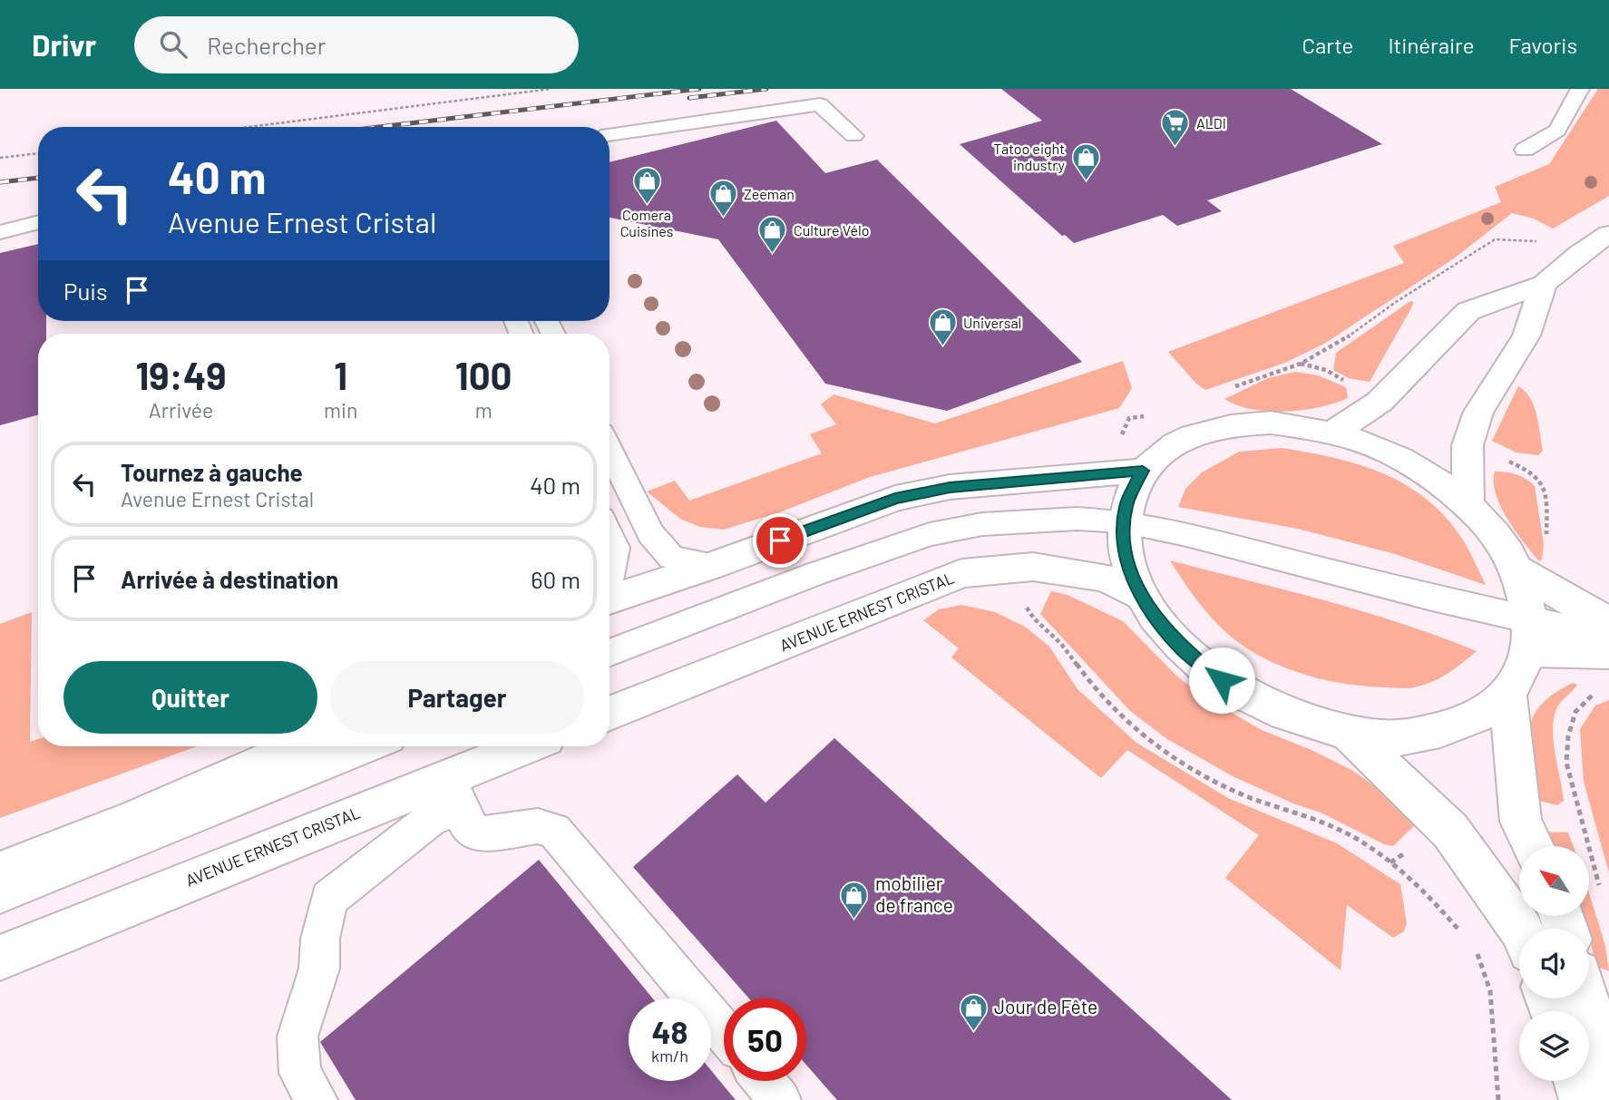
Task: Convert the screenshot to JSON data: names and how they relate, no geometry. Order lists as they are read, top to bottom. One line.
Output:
{"streets":{"main road":["AVENUE ERNEST CRISTAL"]},"places":{"supermarket":["ALDI"],"shop":["Tatoo eight industry","Comera Cuisines","Zeeman","Culture Vélo","Universal","mobilier de france","Jour de Fête"]},"north":"top left","page":{"header":"Drivr","search":"Rechercher","nav":["Carte","Itinéraire","Favoris"],"turn":["40 m","Avenue Ernest Cristal"],"then":"Puis","eta":["19:49","Arrivée","1","min","100","m"],"list":[{"name":"Tournez à gauche","note":"Avenue Ernest Cristal","value":"40 m"},{"name":"Arrivée à destination","value":"60 m"}],"buttons":["Quitter","Partager"],"speed":"48 km/h","limit":"50"}}
